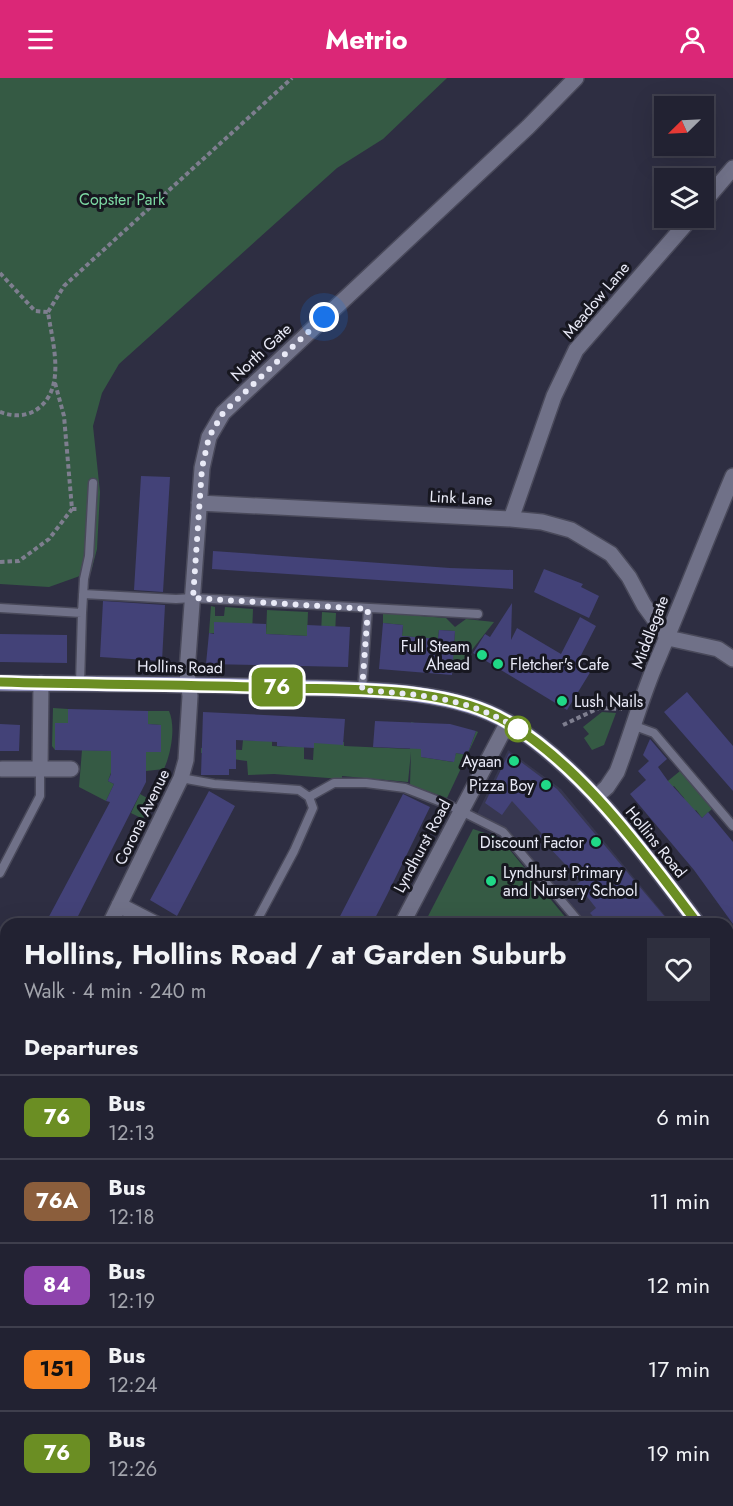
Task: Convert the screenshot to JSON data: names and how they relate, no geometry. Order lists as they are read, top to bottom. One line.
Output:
{"streets":{"main road":["Hollins Road"],"street":["Meadow Lane","North Gate","Link Lane","Middlegate","Corona Avenue","Lyndhurst Road"]},"crossings":[["Meadow Lane","Link Lane"],["North Gate","Link Lane"],["North Gate","Hollins Road"],["North Gate","Corona Avenue"],["Link Lane","Middlegate"],["Middlegate","Hollins Road"],["Hollins Road","Corona Avenue"],["Hollins Road","Lyndhurst Road"]],"parks":["Copster Park"],"places":["Full Steam Ahead","Fletcher's Cafe","Lush Nails","Ayaan","Pizza Boy","Discount Factor","Lyndhurst Primary and Nursery School"],"lines":["bus line 76"],"north":"bottom left","page":{"header":"Metrio","on_map":"76","heading":[["Hollins, Hollins Road / at Garden Suburb","Walk · 4 min · 240 m"],"Departures"],"list":[{"mark":"76","name":"Bus","note":"12:13","value":"6 min"},{"mark":"76A","name":"Bus","note":"12:18","value":"11 min"},{"mark":"84","name":"Bus","note":"12:19","value":"12 min"},{"mark":"151","name":"Bus","note":"12:24","value":"17 min"},{"mark":"76","name":"Bus","note":"12:26","value":"19 min"}]}}
